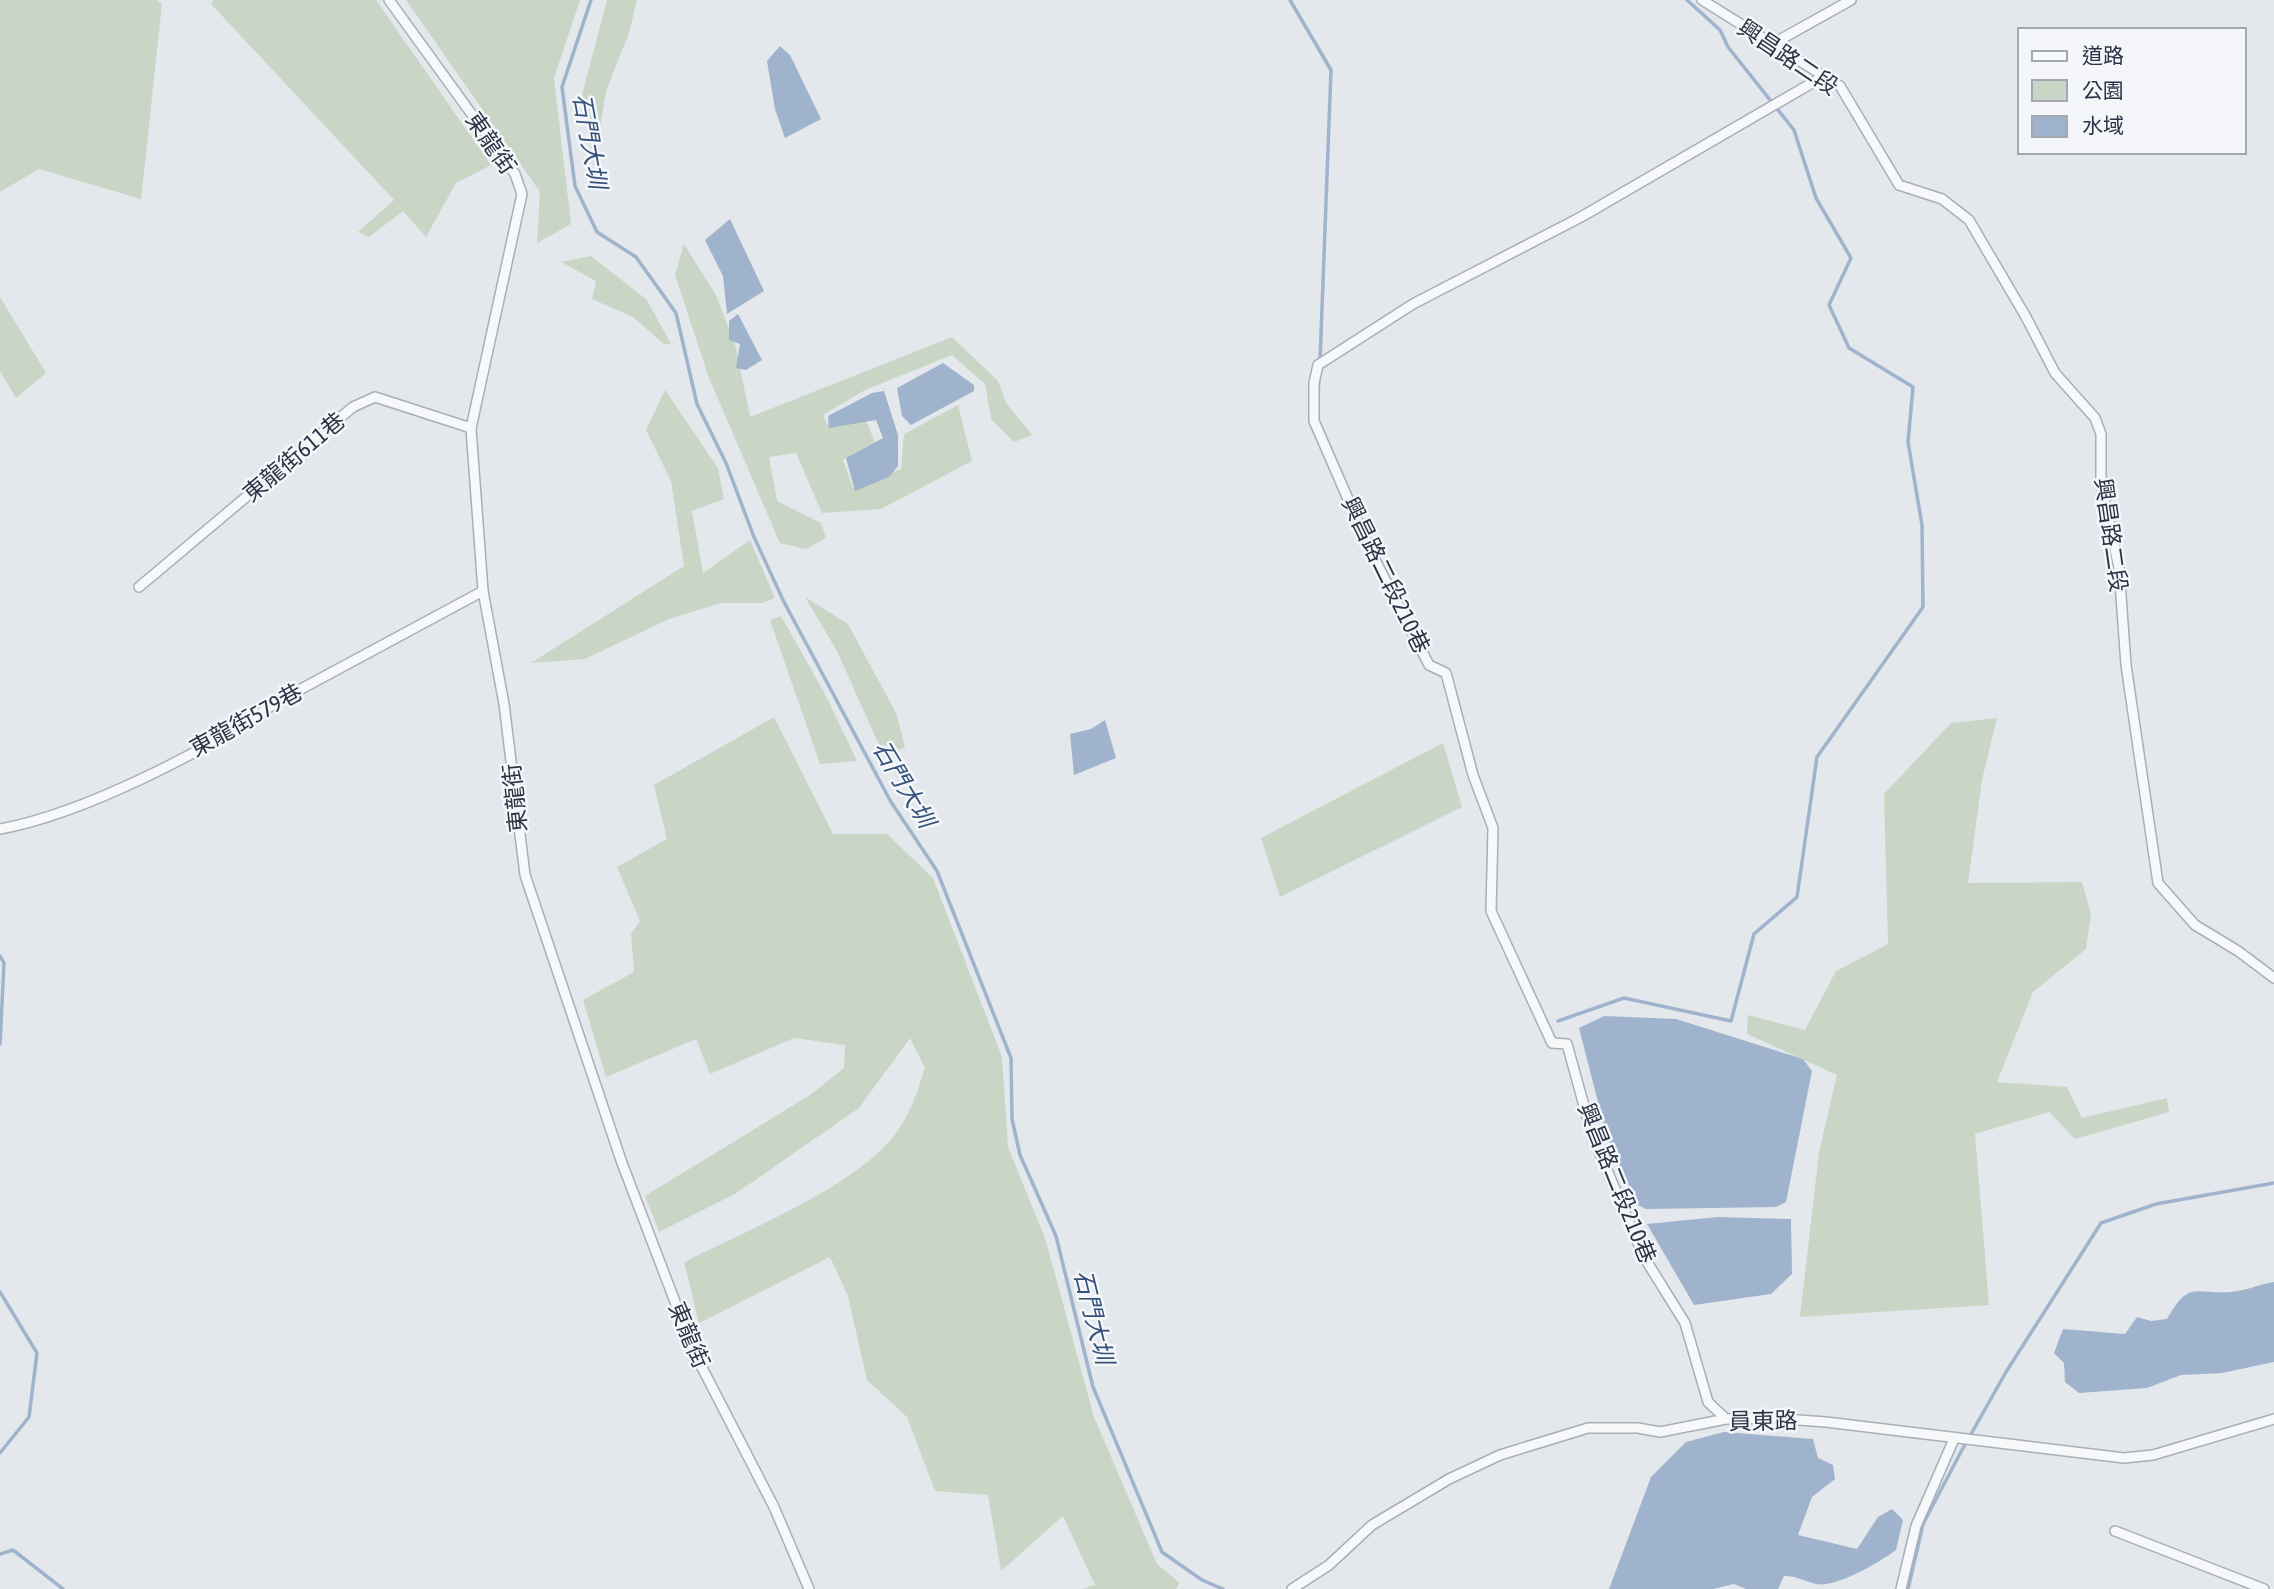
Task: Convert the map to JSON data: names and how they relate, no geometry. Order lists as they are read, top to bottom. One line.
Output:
{"streets":{"street":["興昌路二段","東龍街","東龍街611巷","興昌路二段210巷","東龍街579巷","員東路"]},"crossings":[["興昌路二段","興昌路二段210巷"],["東龍街","東龍街611巷"],["東龍街","東龍街579巷"],["興昌路二段210巷","員東路"]],"water":["石門大圳"],"legend":["道路","公園","水域"]}
